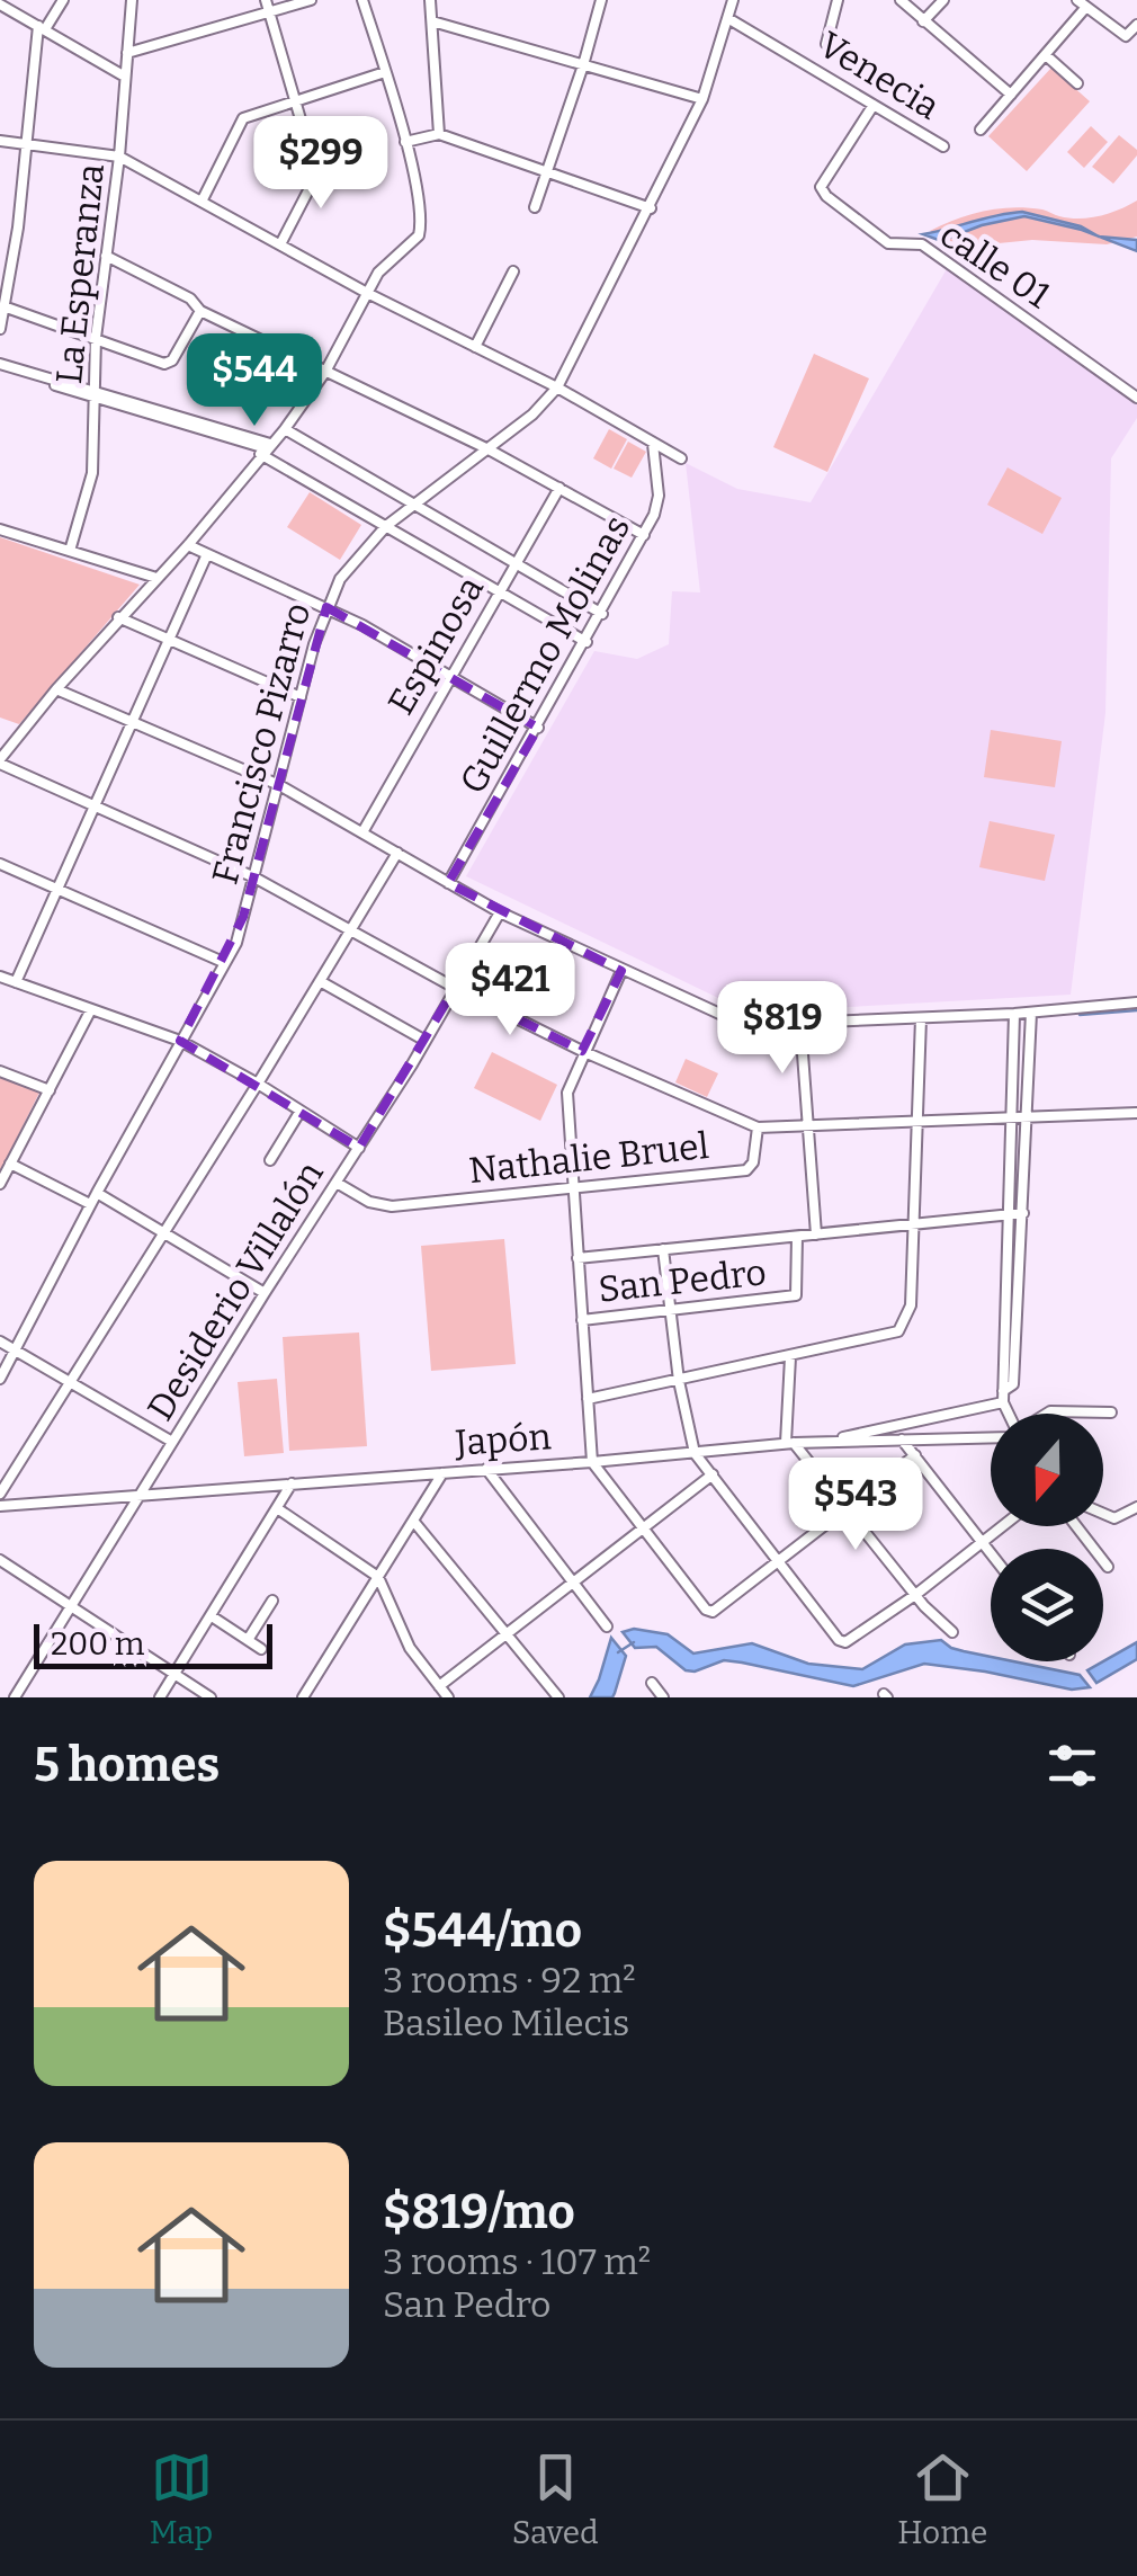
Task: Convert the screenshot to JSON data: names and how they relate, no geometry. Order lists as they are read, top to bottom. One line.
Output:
{"streets":{"street":["Venecia","calle 01","La Esperanza","Espinosa","Guillermo Molinas","Francisco Pizarro","Nathalie Bruel","San Pedro","Desiderio Villalón","Japón"]},"crossings":[["Venecia","calle 01"],["Venecia","Francisco Pizarro"],["Nathalie Bruel","Desiderio Villalón"],["Desiderio Villalón","Japón"]],"scale_bar":"200 m","north":"bottom","page":{"price":["$299","$544","$421","$819","$543"],"scale":"200 m","heading":"5 homes","list":[{"name":"$544/mo","note":"3 rooms · 92 m² · Basileo Milecis"},{"name":"$819/mo","note":"3 rooms · 107 m² · San Pedro"}],"tabs":["Map","Saved","Home"]}}
